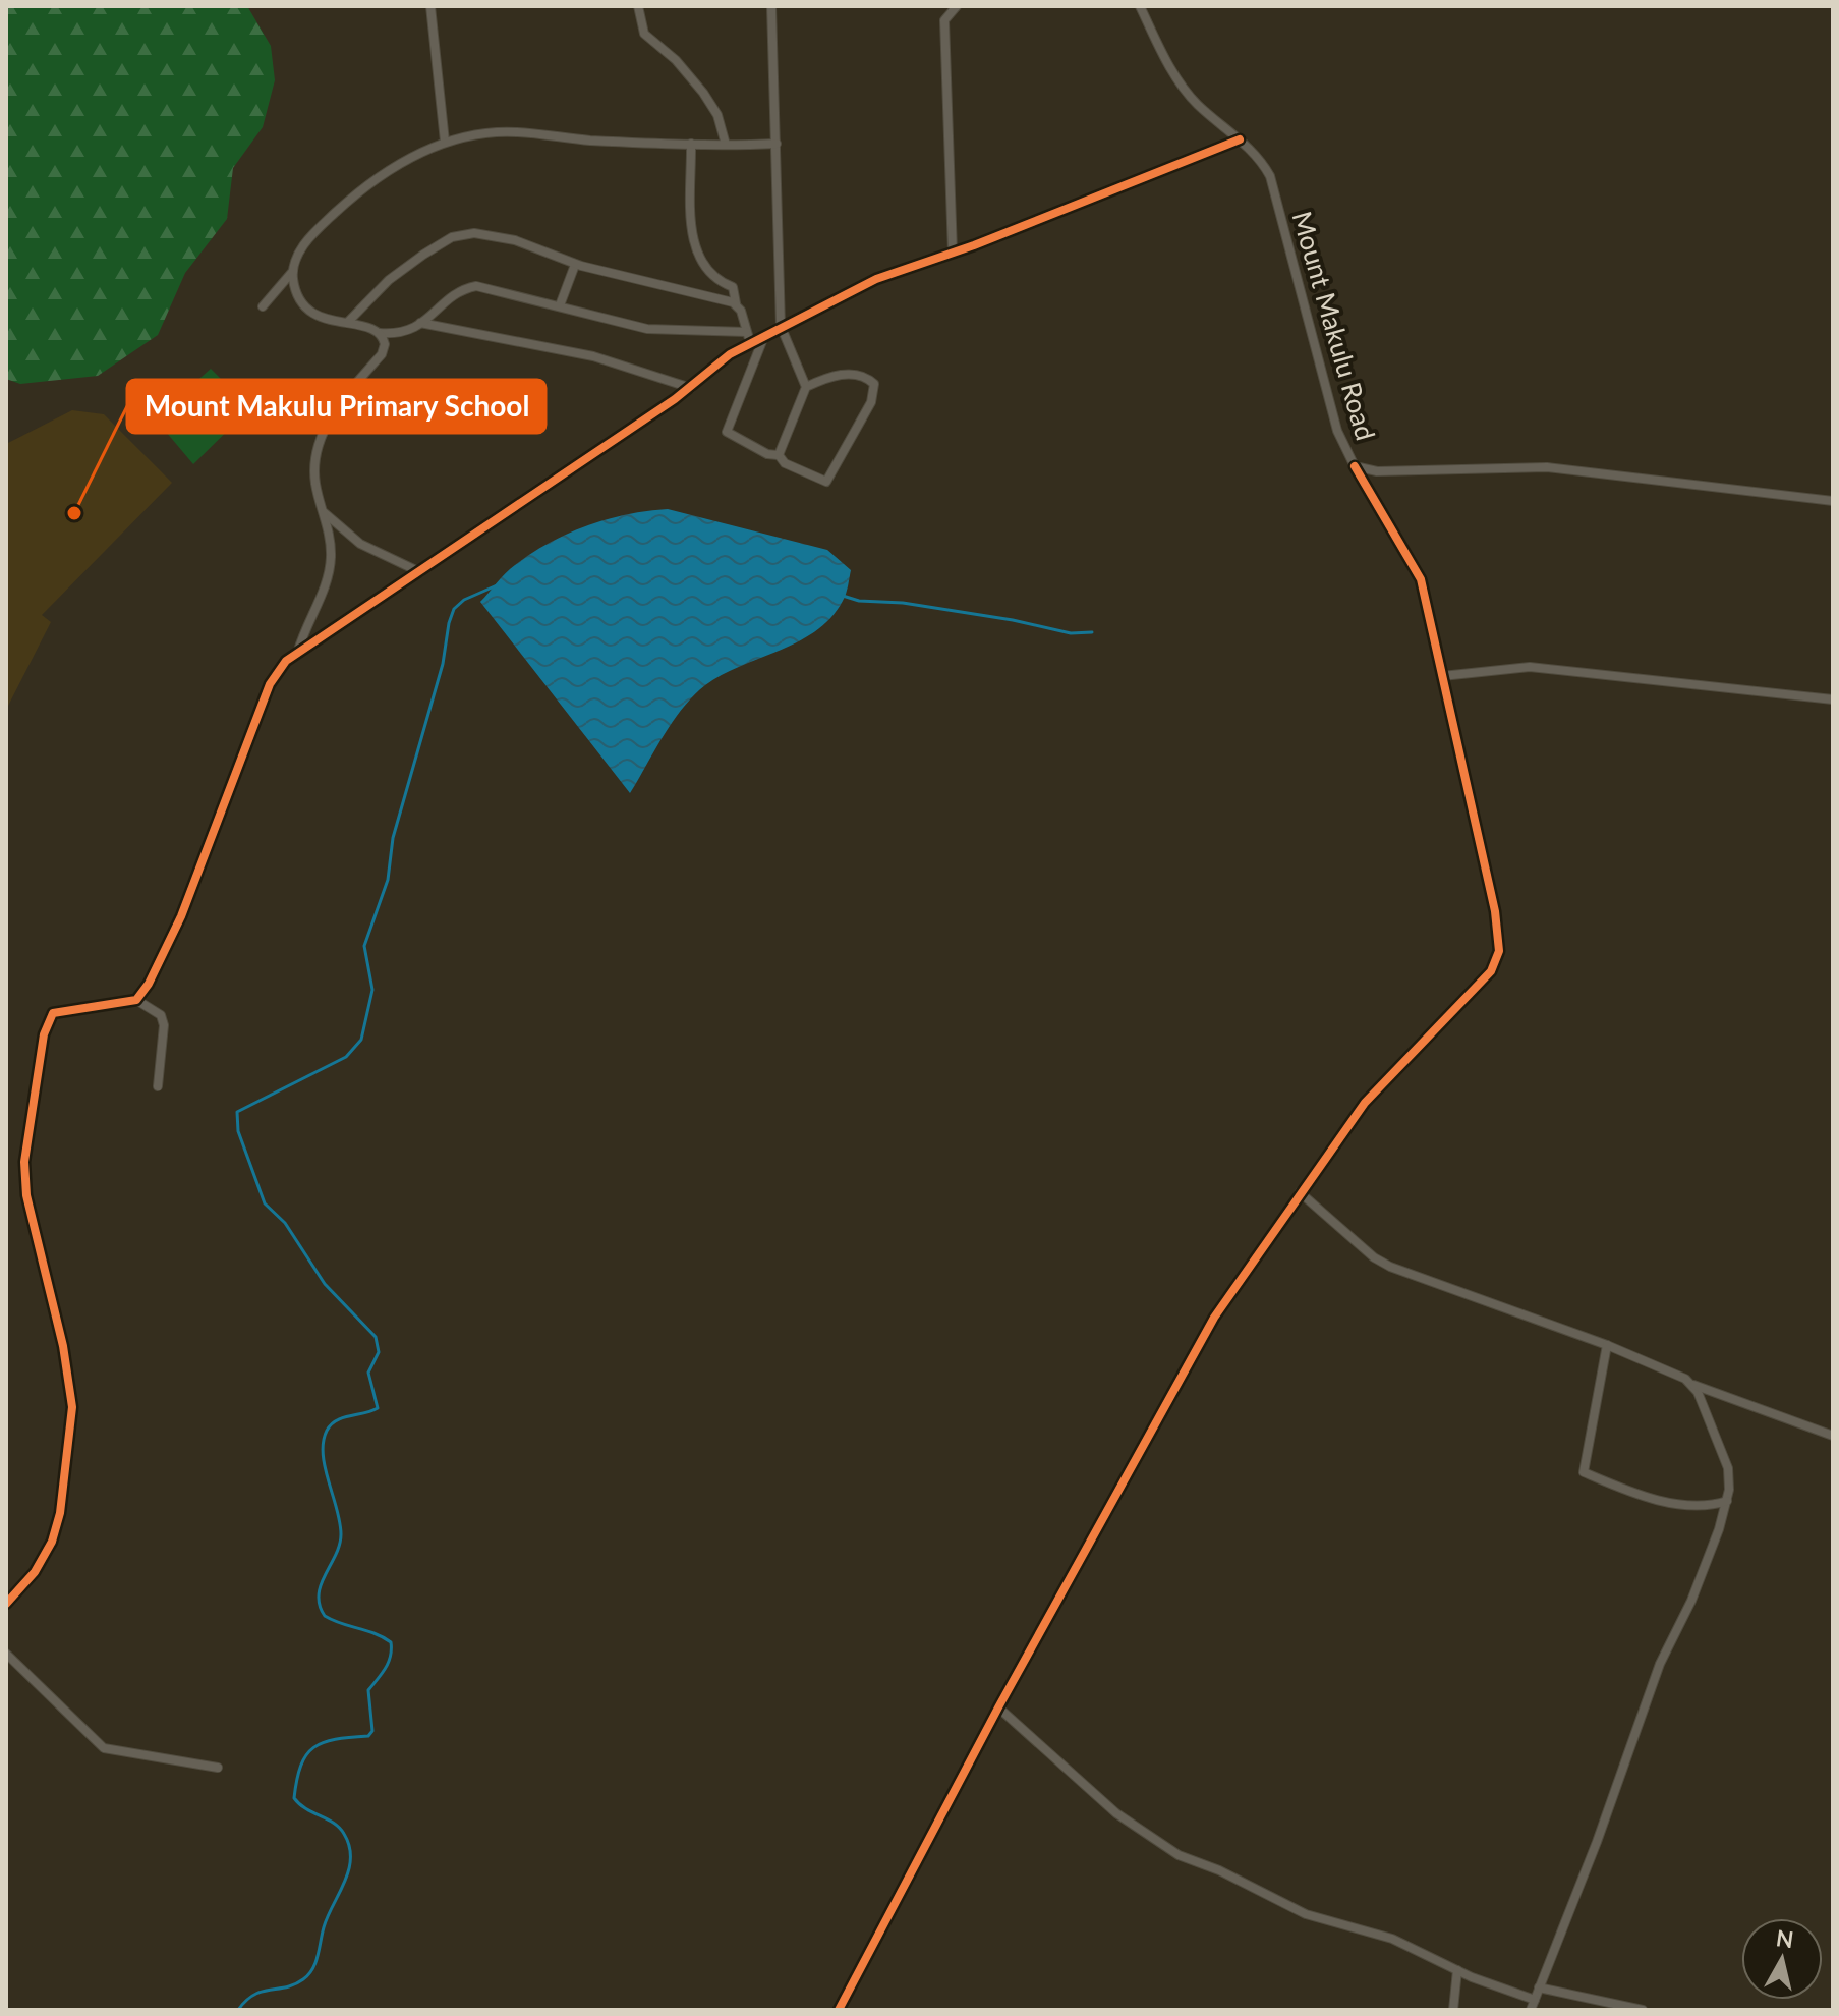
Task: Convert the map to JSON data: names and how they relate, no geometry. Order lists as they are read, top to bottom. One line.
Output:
{"streets":{"street":["Mount Makulu Road"]},"places":["Mount Makulu Primary School"],"north":"top"}
